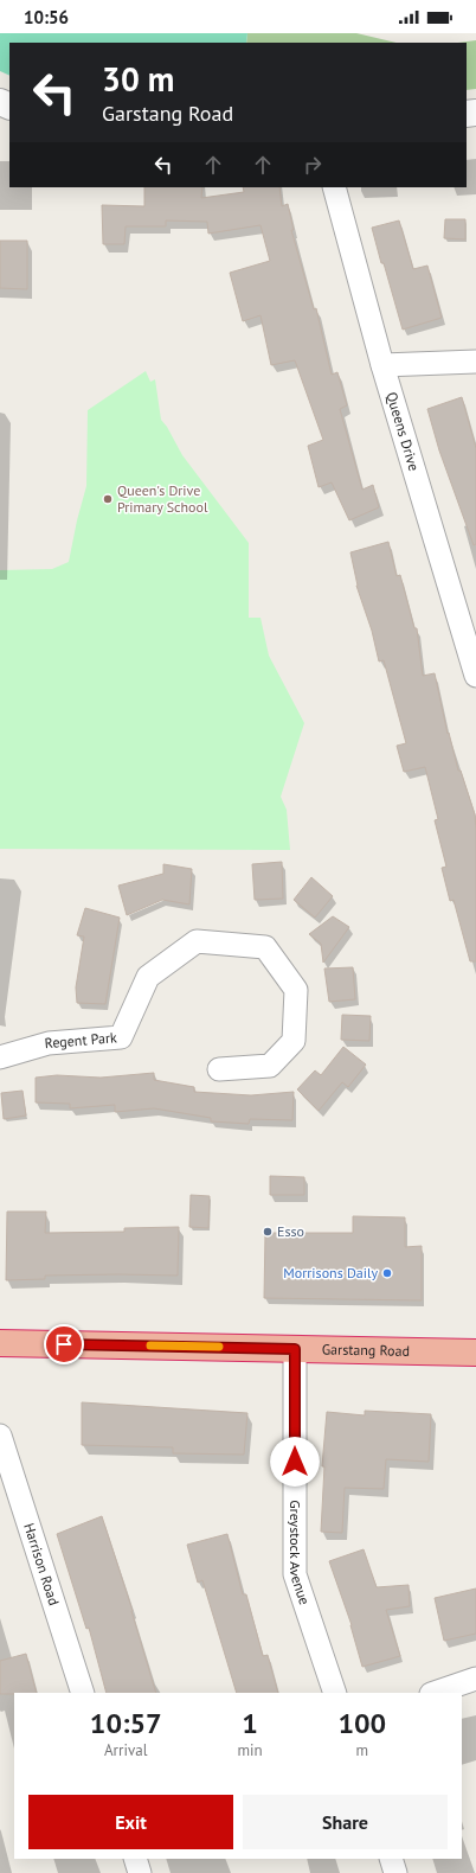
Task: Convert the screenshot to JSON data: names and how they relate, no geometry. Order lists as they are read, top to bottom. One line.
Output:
{"streets":{"highway":["Garstang Road"],"street":["Queens Drive","Regent Park","Greystock Avenue","Harrison Road"]},"crossings":[["Garstang Road","Greystock Avenue"]],"places":["Queen's Drive Primary School","Esso","Morrisons Daily"],"page":{"status":"10:56","turn":["30 m","Garstang Road"],"eta":["10:57","Arrival","1","min","100","m"],"buttons":["Exit","Share"]}}
